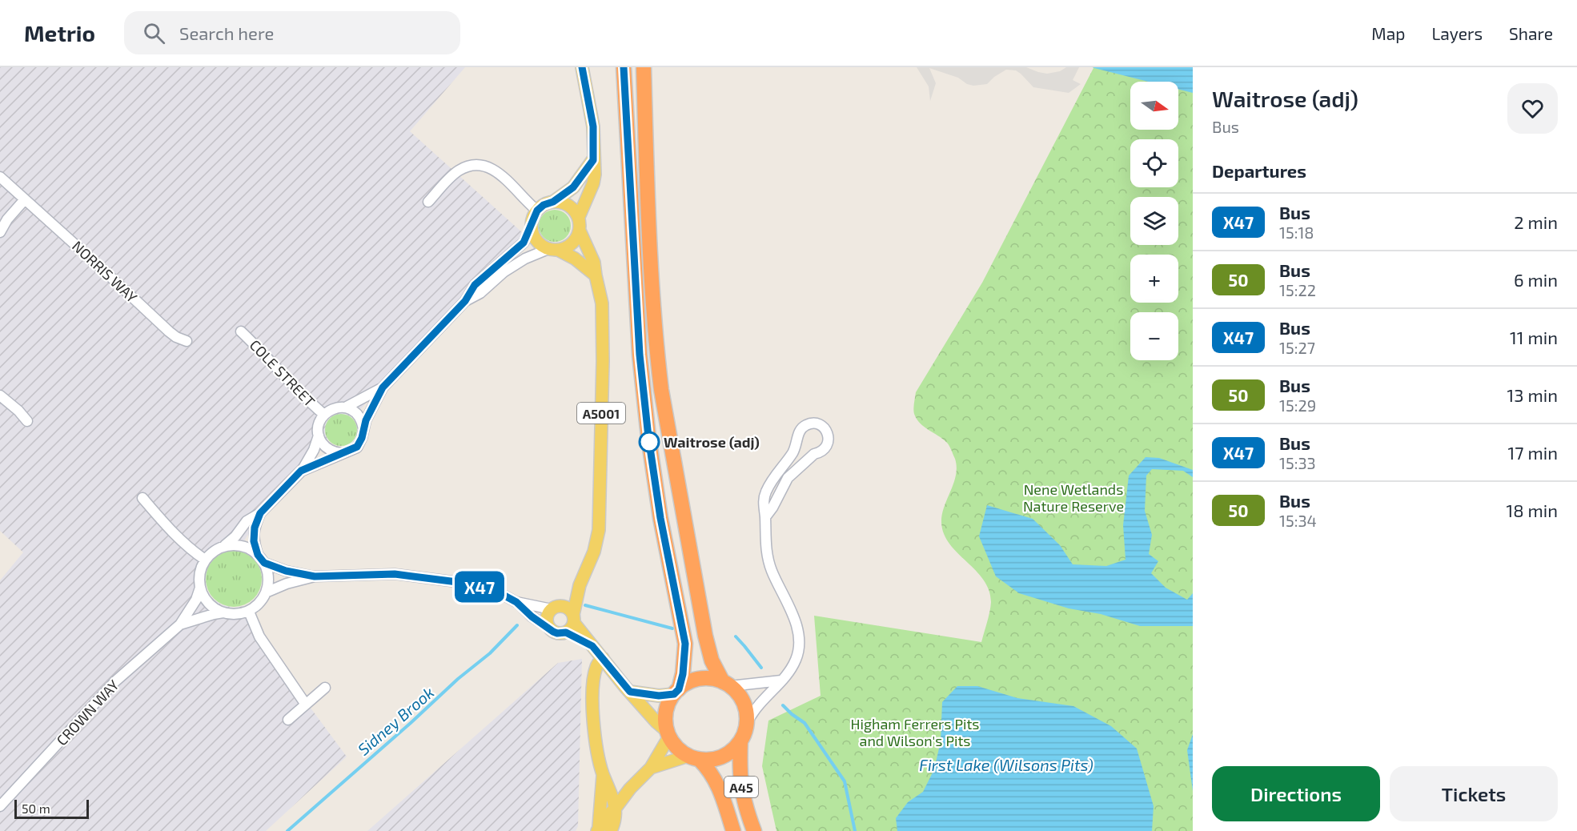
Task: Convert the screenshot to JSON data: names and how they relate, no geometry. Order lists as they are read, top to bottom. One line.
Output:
{"streets":{"highway":["A45"],"main road":["A5001"],"street":["NORRIS WAY","COLE STREET","CROWN WAY"]},"water":["Sidney Brook","First Lake (Wilsons Pits)"],"parks":["Nene Wetlands Nature Reserve","Higham Ferrers Pits and Wilson's Pits"],"places":["Waitrose (adj)"],"lines":["bus line X47"],"scale_bar":"50 m","north":"right","page":{"header":"Metrio","search":"Search here","nav":["Map","Layers","Share"],"on_map":"X47","heading":[["Waitrose (adj)","Bus"],"Departures"],"map_buttons":["+","−"],"list":[{"mark":"X47","name":"Bus","note":"15:18","value":"2 min"},{"mark":"50","name":"Bus","note":"15:22","value":"6 min"},{"mark":"X47","name":"Bus","note":"15:27","value":"11 min"},{"mark":"50","name":"Bus","note":"15:29","value":"13 min"},{"mark":"X47","name":"Bus","note":"15:33","value":"17 min"},{"mark":"50","name":"Bus","note":"15:34","value":"18 min"}],"buttons":["Directions","Tickets"],"scale":"50 m"}}
